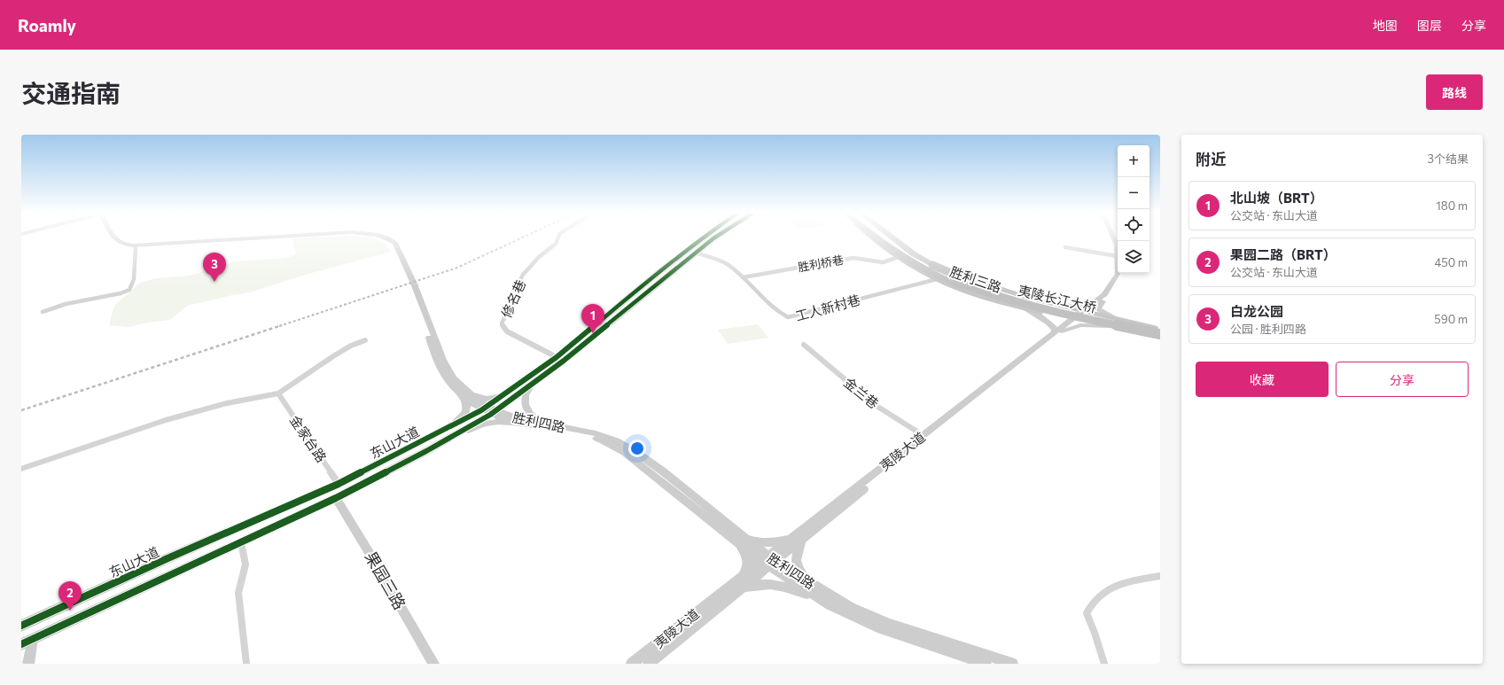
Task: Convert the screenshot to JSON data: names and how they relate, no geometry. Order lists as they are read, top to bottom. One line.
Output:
{"streets":{"highway":["夷陵长江大桥"],"main road":["胜利三路","胜利四路","东山大道","夷陵大道","果园三路"],"street":["胜利桥巷","修名巷","工人新村巷","金兰巷","金家台路"]},"crossings":[["胜利桥巷","胜利三路"],["胜利桥巷","工人新村巷"],["胜利三路","夷陵长江大桥"],["胜利三路","工人新村巷"],["胜利三路","夷陵大道"],["修名巷","东山大道"],["夷陵长江大桥","夷陵大道"],["工人新村巷","东山大道"],["金兰巷","夷陵大道"],["胜利四路","东山大道"],["胜利四路","夷陵大道"],["金家台路","东山大道"],["东山大道","果园三路"]],"page":{"header":"Roamly","nav":["地图","图层","分享"],"title":"交通指南","buttons":["路线",["收藏","分享"]],"heading":["附近","3个结果"],"map_buttons":["+","−"],"list":[{"mark":"1","name":"北山坡（BRT）","note":"公交站 · 东山大道","value":"180 m"},{"mark":"2","name":"果园二路（BRT）","note":"公交站 · 东山大道","value":"450 m"},{"mark":"3","name":"白龙公园","note":"公园 · 胜利四路","value":"590 m"}],"pins":["3","1","2"]}}
